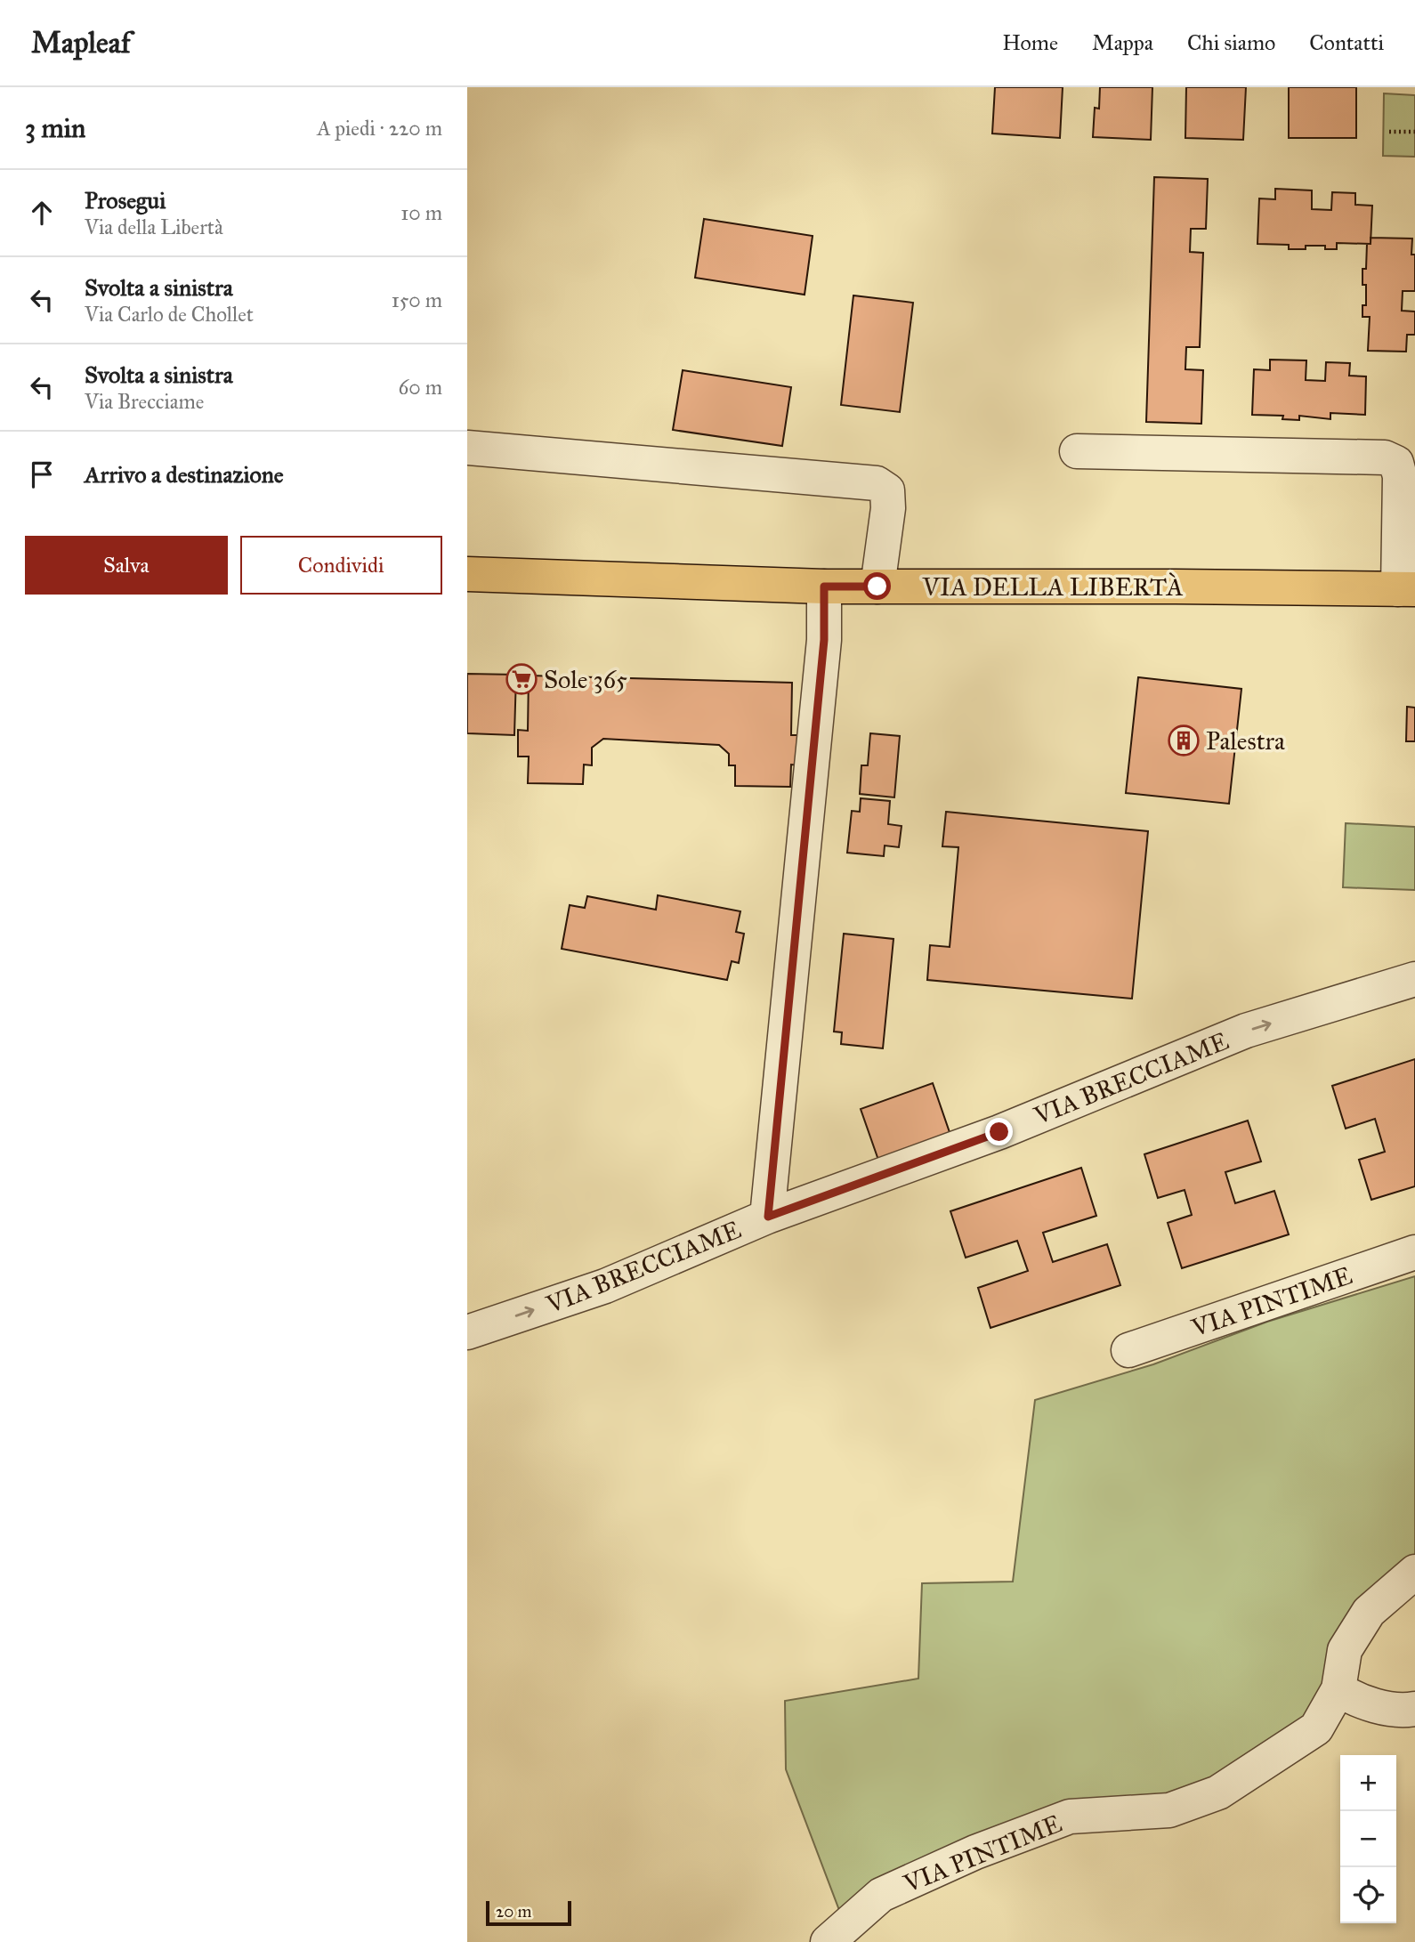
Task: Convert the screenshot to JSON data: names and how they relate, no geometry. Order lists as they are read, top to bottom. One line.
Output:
{"streets":{"main road":["VIA DELLA LIBERTÀ"],"street":["VIA BRECCIAME","VIA PINTIME"]},"one_way":["VIA BRECCIAME"],"places":{"supermarket":["Sole 365"],"building":["Palestra"]},"scale_bar":"20 m","page":{"header":"Mapleaf","nav":["Home","Mappa","Chi siamo","Contatti"],"heading":["3 min","A piedi · 220 m"],"list":[["Prosegui","Via della Libertà","10 m"],["Svolta a sinistra","Via Carlo de Chollet","150 m"],["Svolta a sinistra","Via Brecciame","60 m"],"Arrivo a destinazione"],"buttons":["Salva","Condividi"],"map_buttons":["+","−"],"scale":"20 m"}}
